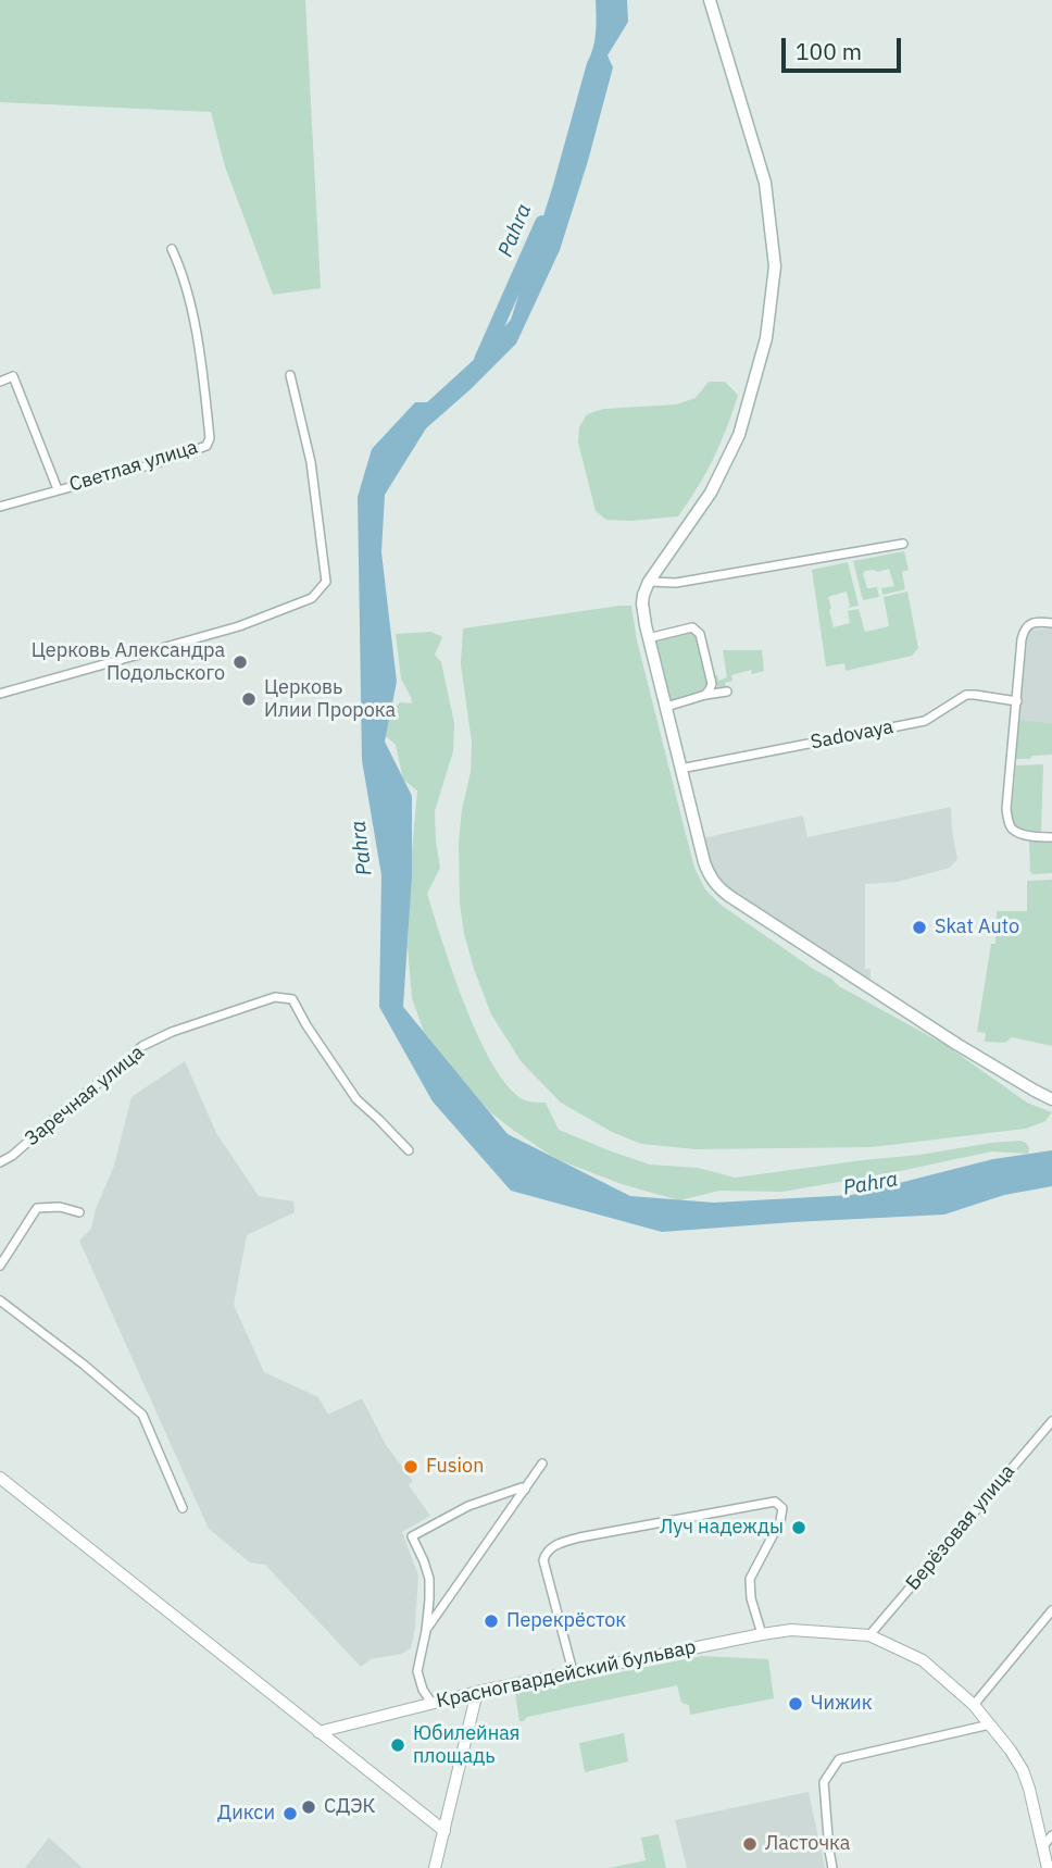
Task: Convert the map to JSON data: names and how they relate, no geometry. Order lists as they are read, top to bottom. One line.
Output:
{"streets":{"street":["Светлая улица","Sadovaya","Заречная улица","Берёзовая улица","Красногвардейский бульвар"]},"crossings":[["Берёзовая улица","Красногвардейский бульвар"]],"water":["Pahra"],"places":["Церковь Александра Подольского","Церковь Илии Пророка","Skat Auto","Fusion","Луч надежды","Перекрёсток","Чижик","Юбилейная площадь","СДЭК","Дикси","Ласточка"],"scale_bar":"100 m"}
